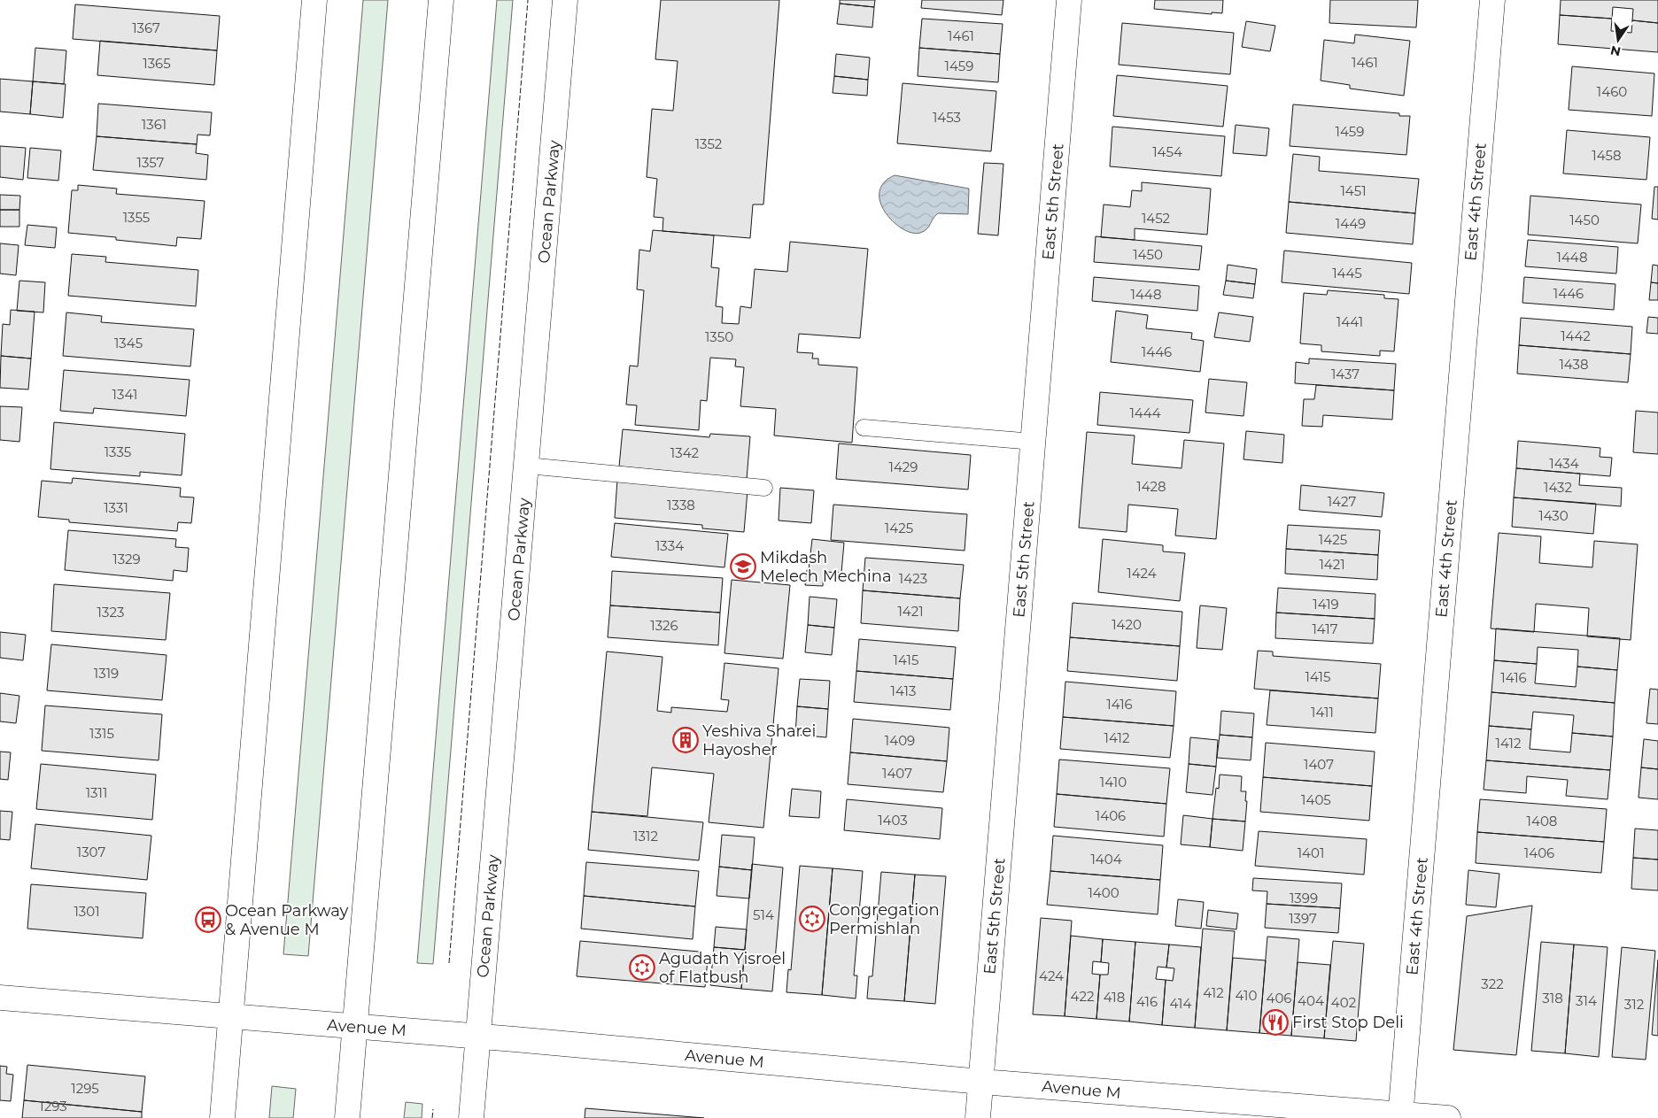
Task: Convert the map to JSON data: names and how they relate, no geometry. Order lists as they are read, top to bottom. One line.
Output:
{"streets":{"street":["Ocean Parkway","East 5th Street","East 4th Street","Avenue M"]},"crossings":[["Ocean Parkway","Avenue M"],["East 5th Street","Avenue M"],["East 4th Street","Avenue M"]],"places":{"school or university":["Mikdash Melech Mechina"],"building":["Yeshiva Sharei Hayosher"],"synagogue":["Congregation Permishlan","Agudath Yisroel of Flatbush"],"bus stop":["Ocean Parkway & Avenue M"],"restaurant":["First Stop Deli"]},"house_numbers":["1367","1461","1461","1365","1459","1460","1453","1361","1459","1352","1454","1458","1357","1451","1355","1452","1450","1449","1450","1448","1445","1446","1448","1441","1442","1350","1345","1446","1438","1437","1341","1444","1335","1342","1434","1429","1428","1432","1427","1338","1331","1430","1425","1425","1334","1329","1421","1424","1423","1419","1421","1323","1420","1326","1417","1415","1319","1415","1416","1413","1416","1411","1315","1412","1409","1412","1407","1407","1410","1311","1405","1406","1403","1408","1312","1307","1401","1406","1404","1400","1399","1301","514","1397","424","322","412","410","422","418","406","318","404","314","416","402","414","312","1295","1293"],"north":"bottom"}
